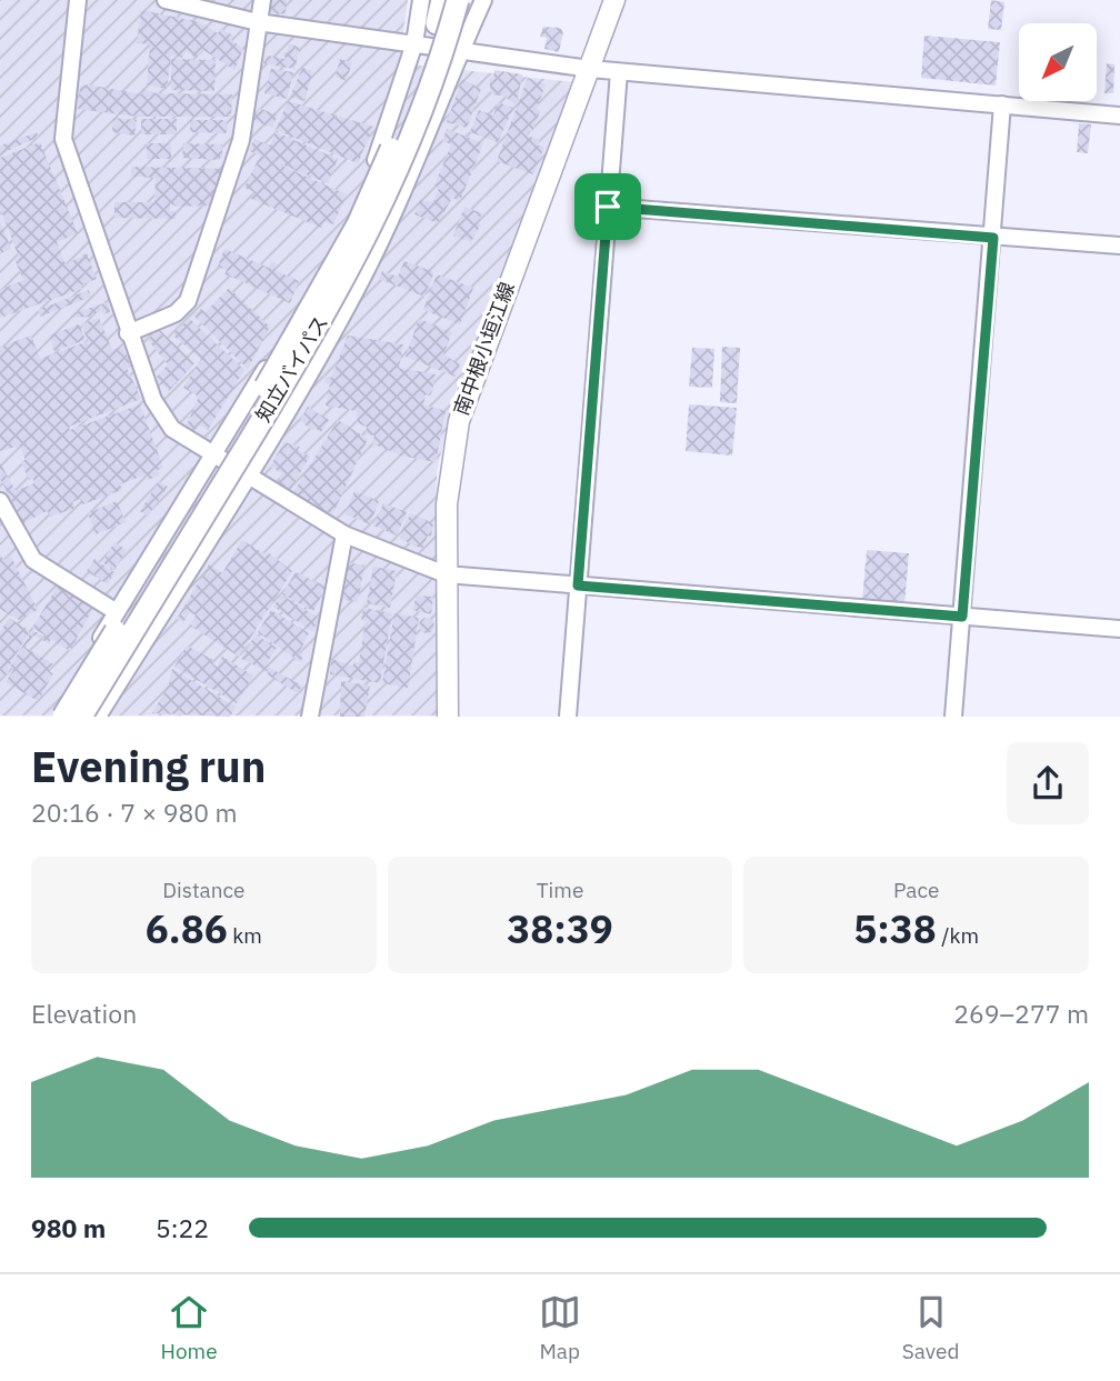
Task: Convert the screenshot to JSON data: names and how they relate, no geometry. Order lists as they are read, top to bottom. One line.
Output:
{"streets":{"highway":["知立バイパス"],"main road":["南中根小垣江線"]},"north":"bottom left","page":{"heading":["Evening run","20:16 · 7 × 980 m"],"stats":[["Distance","6.86 km"],["Time","38:39"],["Pace","5:38 /km"]],"chart":["Elevation","269–277 m"],"list":[{"name":"980 m","note":"5:22"}],"tabs":["Home","Map","Saved"]}}
